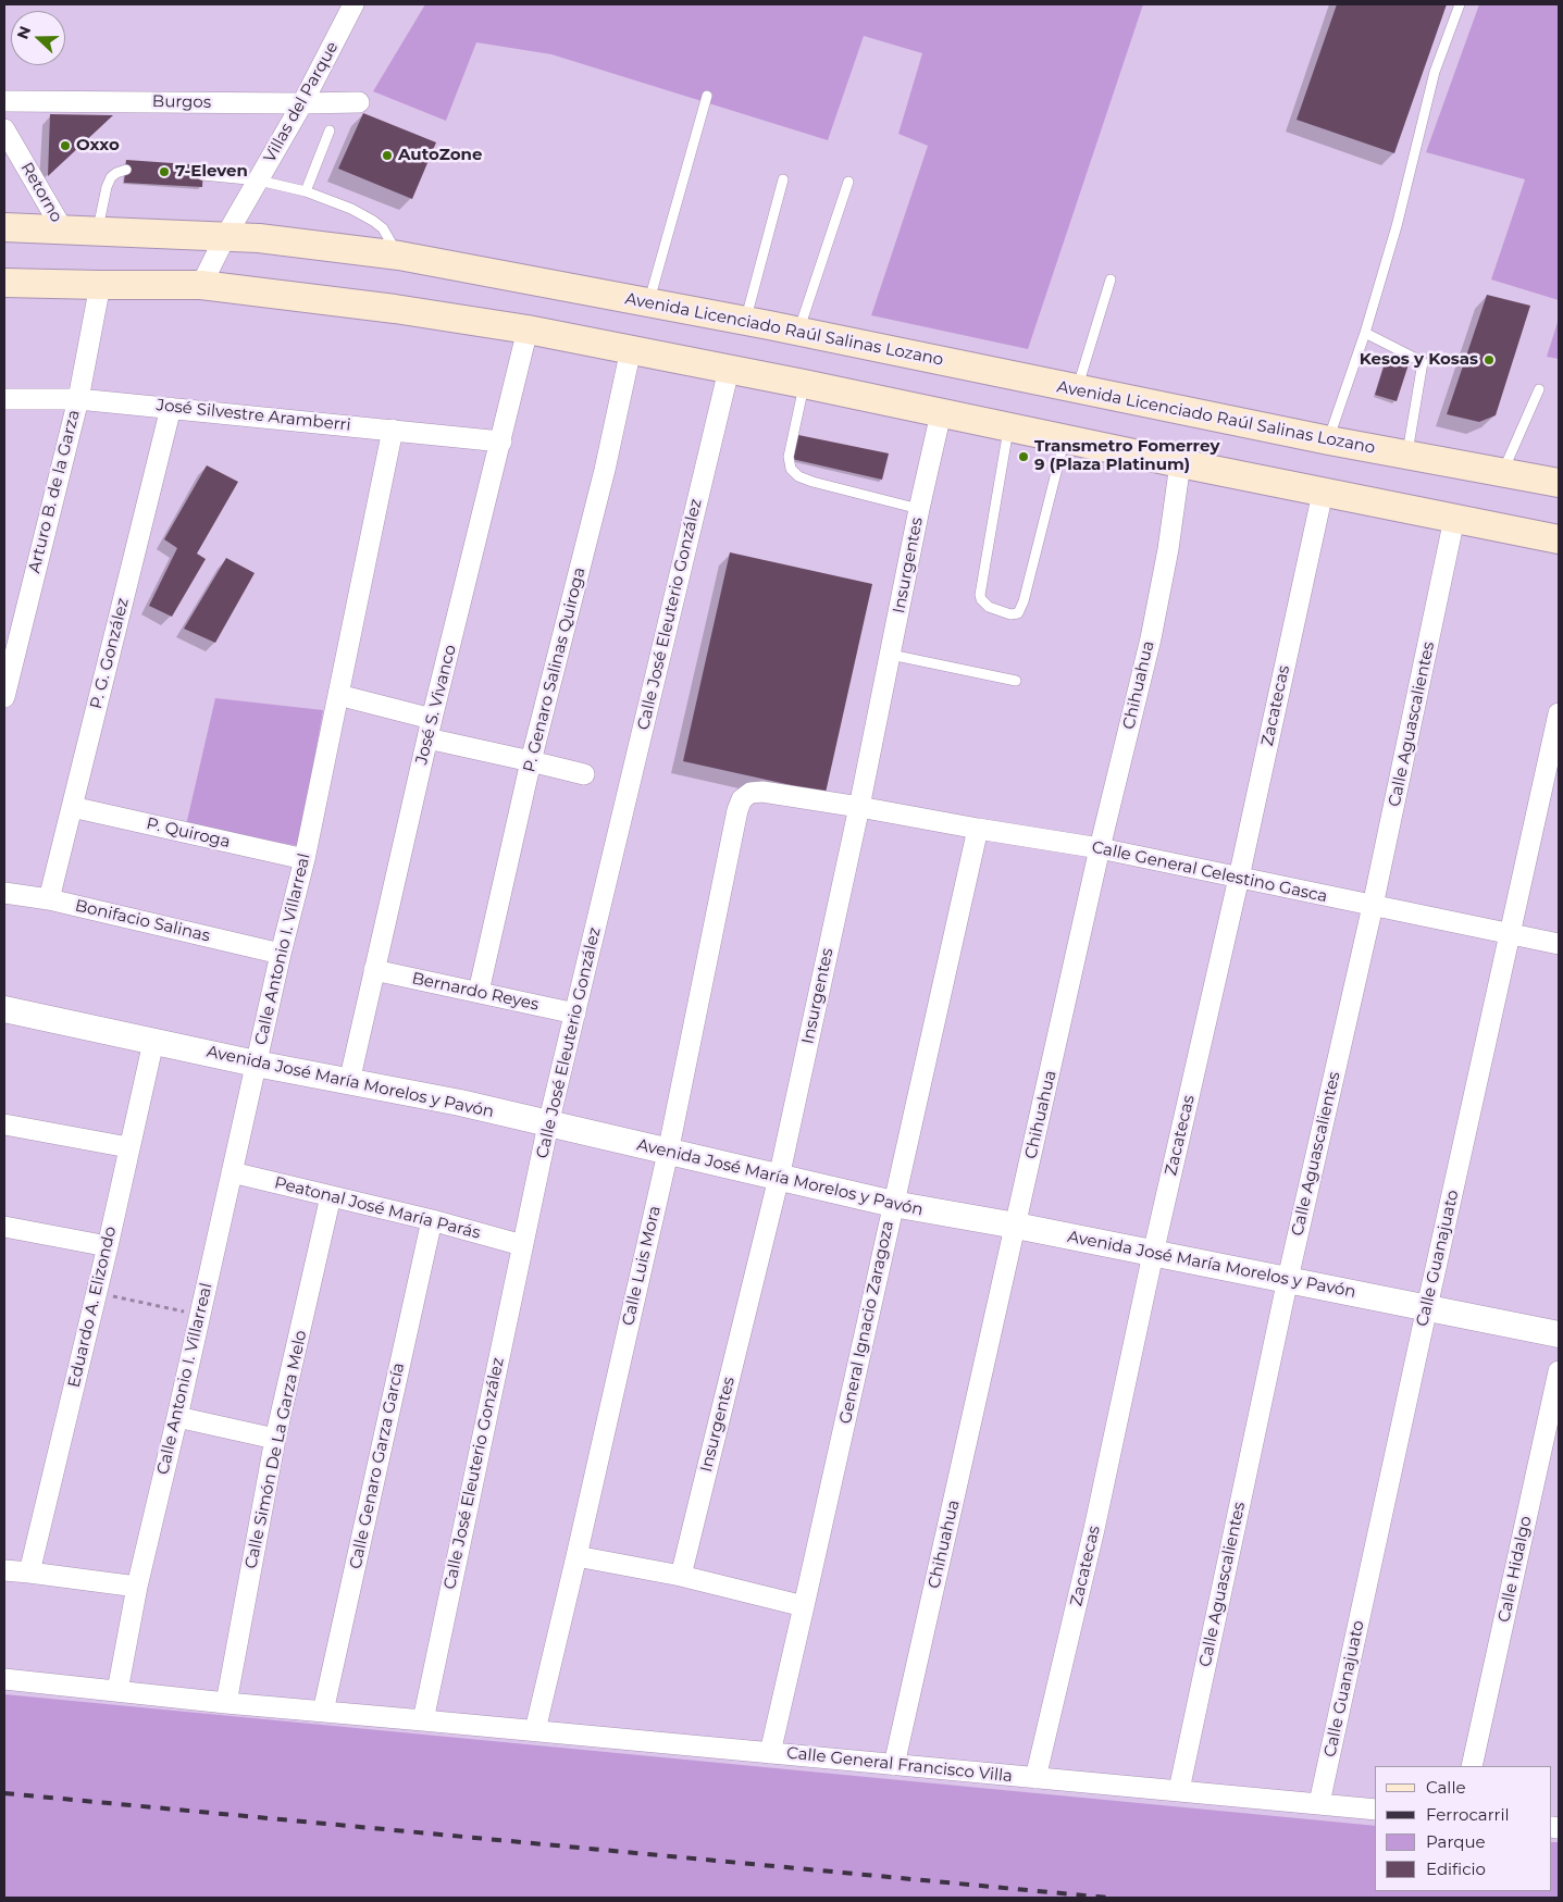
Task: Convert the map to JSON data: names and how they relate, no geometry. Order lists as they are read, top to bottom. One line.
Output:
{"streets":{"main road":["Avenida Licenciado Raúl Salinas Lozano"],"street":["Burgos","Villas del Parque","Retorno","José Silvestre Aramberri","Arturo B. de la Garza","Insurgentes","Calle José Eleuterio González","P. G. González","P. Genaro Salinas Quiroga","Chihuahua","José S. Vivanco","Zacatecas","Calle Aguascalientes","P. Quiroga","Calle General Celestino Gasca","Bonifacio Salinas","Calle Antonio I. Villarreal","Bernardo Reyes","Avenida José María Morelos y Pavón","Peatonal José María Parás","Calle Guanajuato","Calle Luis Mora","Eduardo A. Elizondo","General Ignacio Zaragoza","Calle Simón De La Garza Melo","Calle Genaro Garza García","Calle Hidalgo","Calle General Francisco Villa"]},"crossings":[["Burgos","Villas del Parque"],["Villas del Parque","Avenida Licenciado Raúl Salinas Lozano"],["Retorno","Avenida Licenciado Raúl Salinas Lozano"],["José Silvestre Aramberri","Arturo B. de la Garza"],["José Silvestre Aramberri","P. G. González"],["José Silvestre Aramberri","José S. Vivanco"],["José Silvestre Aramberri","Calle Antonio I. Villarreal"],["Insurgentes","Calle General Celestino Gasca"],["Insurgentes","Avenida José María Morelos y Pavón"],["Calle José Eleuterio González","Bernardo Reyes"],["Calle José Eleuterio González","Avenida José María Morelos y Pavón"],["Calle José Eleuterio González","Peatonal José María Parás"],["Calle José Eleuterio González","Calle General Francisco Villa"],["P. G. González","P. Quiroga"],["P. G. González","Bonifacio Salinas"],["P. Genaro Salinas Quiroga","Bernardo Reyes"],["Chihuahua","Calle General Celestino Gasca"],["Chihuahua","Avenida José María Morelos y Pavón"],["Chihuahua","Calle General Francisco Villa"],["José S. Vivanco","Bernardo Reyes"],["José S. Vivanco","Avenida José María Morelos y Pavón"],["Zacatecas","Calle General Celestino Gasca"],["Zacatecas","Avenida José María Morelos y Pavón"],["Zacatecas","Calle General Francisco Villa"],["Calle Aguascalientes","Calle General Celestino Gasca"],["Calle Aguascalientes","Avenida José María Morelos y Pavón"],["Calle Aguascalientes","Calle General Francisco Villa"],["P. Quiroga","Calle Antonio I. Villarreal"],["Calle General Celestino Gasca","Calle Guanajuato"],["Calle General Celestino Gasca","Calle Luis Mora"],["Calle General Celestino Gasca","General Ignacio Zaragoza"],["Bonifacio Salinas","Calle Antonio I. Villarreal"],["Calle Antonio I. Villarreal","Avenida José María Morelos y Pavón"],["Calle Antonio I. Villarreal","Peatonal José María Parás"],["Calle Antonio I. Villarreal","Calle General Francisco Villa"],["Avenida José María Morelos y Pavón","Calle Guanajuato"],["Avenida José María Morelos y Pavón","Calle Luis Mora"],["Avenida José María Morelos y Pavón","Eduardo A. Elizondo"],["Avenida José María Morelos y Pavón","General Ignacio Zaragoza"],["Peatonal José María Parás","Calle Simón De La Garza Melo"],["Peatonal José María Parás","Calle Genaro Garza García"],["Calle Guanajuato","Calle General Francisco Villa"],["Calle Luis Mora","Calle General Francisco Villa"],["General Ignacio Zaragoza","Calle General Francisco Villa"],["Calle Simón De La Garza Melo","Calle General Francisco Villa"],["Calle Genaro Garza García","Calle General Francisco Villa"]],"places":["Oxxo","AutoZone","7-Eleven","Kesos y Kosas","Transmetro Fomerrey 9 (Plaza Platinum)"],"legend":["Calle","Ferrocarril","Parque","Edificio"],"north":"left"}
